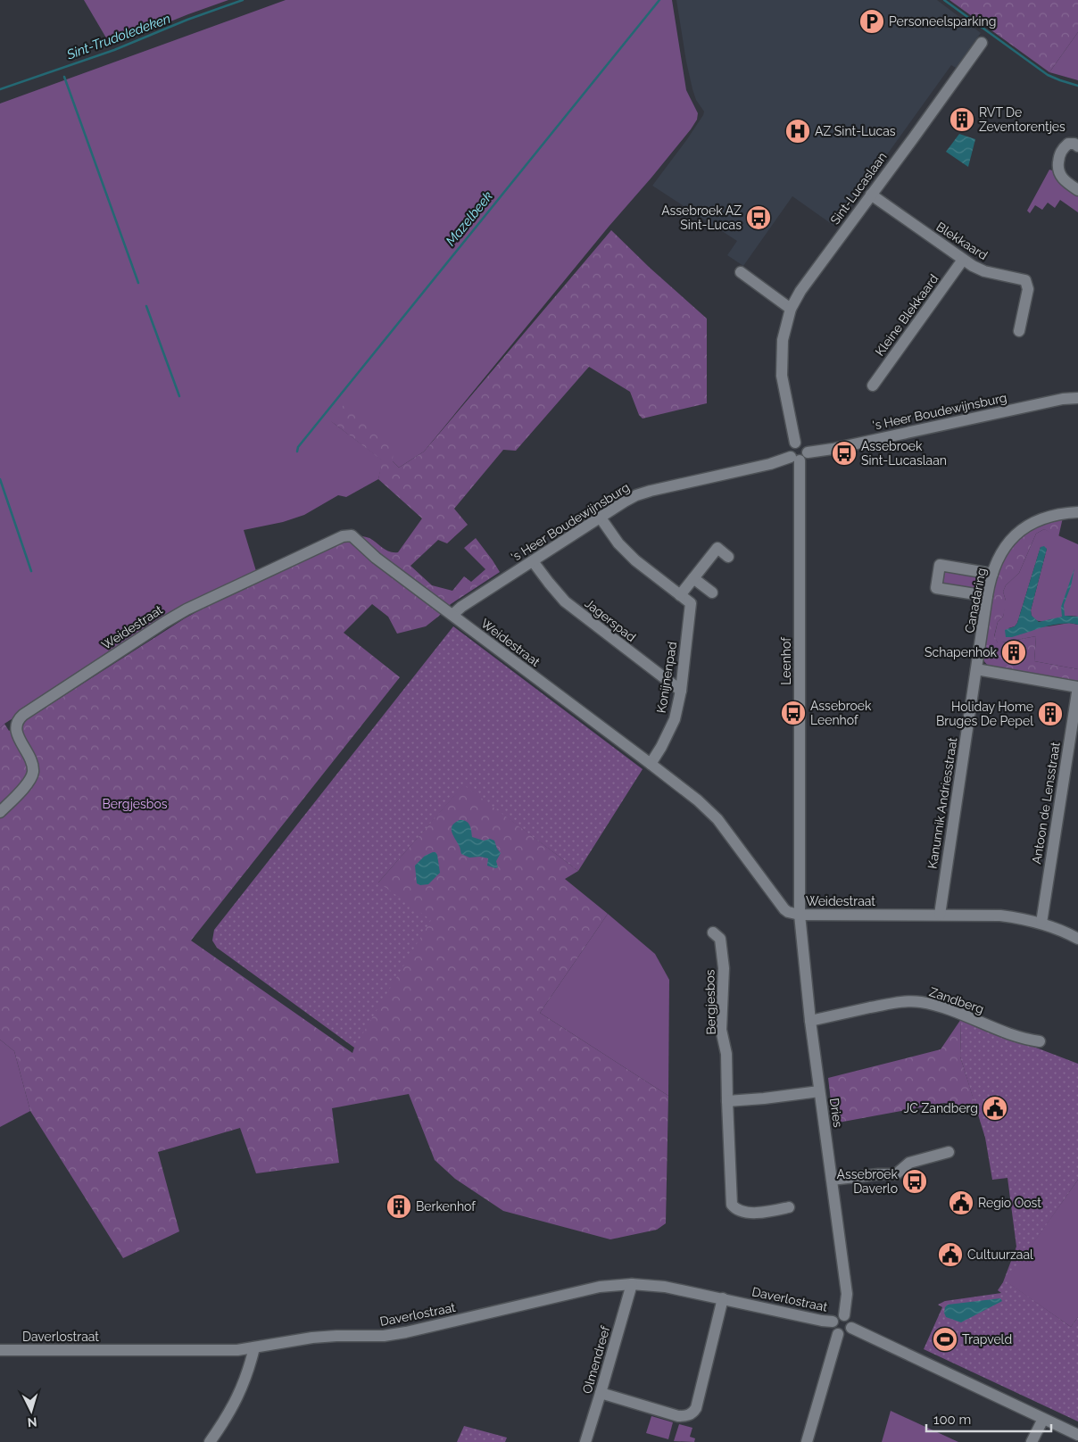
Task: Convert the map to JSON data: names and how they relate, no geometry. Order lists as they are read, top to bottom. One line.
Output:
{"streets":{"street":["Sint-Lucaslaan","Blekkaard","Kleine Blekkaard","'s Heer Boudewijnsburg","Canadaring","Jagerspad","Weidestraat","Leenhof","Konijnenpad","Kanunnik Andriesstraat","Antoon de Lensstraat","Zandberg","Bergjesbos","Dries","Daverlostraat","Olmendreef"]},"crossings":[["Sint-Lucaslaan","Blekkaard"],["Sint-Lucaslaan","'s Heer Boudewijnsburg"],["Sint-Lucaslaan","Leenhof"],["Blekkaard","Kleine Blekkaard"],["'s Heer Boudewijnsburg","Jagerspad"],["'s Heer Boudewijnsburg","Weidestraat"],["'s Heer Boudewijnsburg","Leenhof"],["'s Heer Boudewijnsburg","Konijnenpad"],["Canadaring","Kanunnik Andriesstraat"],["Jagerspad","Konijnenpad"],["Weidestraat","Leenhof"],["Weidestraat","Konijnenpad"],["Weidestraat","Kanunnik Andriesstraat"],["Weidestraat","Antoon de Lensstraat"],["Weidestraat","Dries"],["Leenhof","Dries"],["Zandberg","Dries"],["Dries","Daverlostraat"],["Daverlostraat","Olmendreef"]],"water":["Sint-Trudoledeken","Mazelbeek"],"parks":["Bergjesbos"],"places":{"parking":["Personeelsparking"],"building":["RVT De Zeventorentjes","Schapenhok","Holiday Home Bruges De Pepel","Berkenhof"],"hospital":["AZ Sint-Lucas"],"bus stop":["Assebroek AZ Sint-Lucas","Assebroek Sint-Lucaslaan","Assebroek Leenhof","Assebroek Daverlo"],"public building":["JC Zandberg","Regio Oost","Cultuurzaal"],"sports":["Trapveld"]},"scale_bar":"100 m","north":"bottom"}
